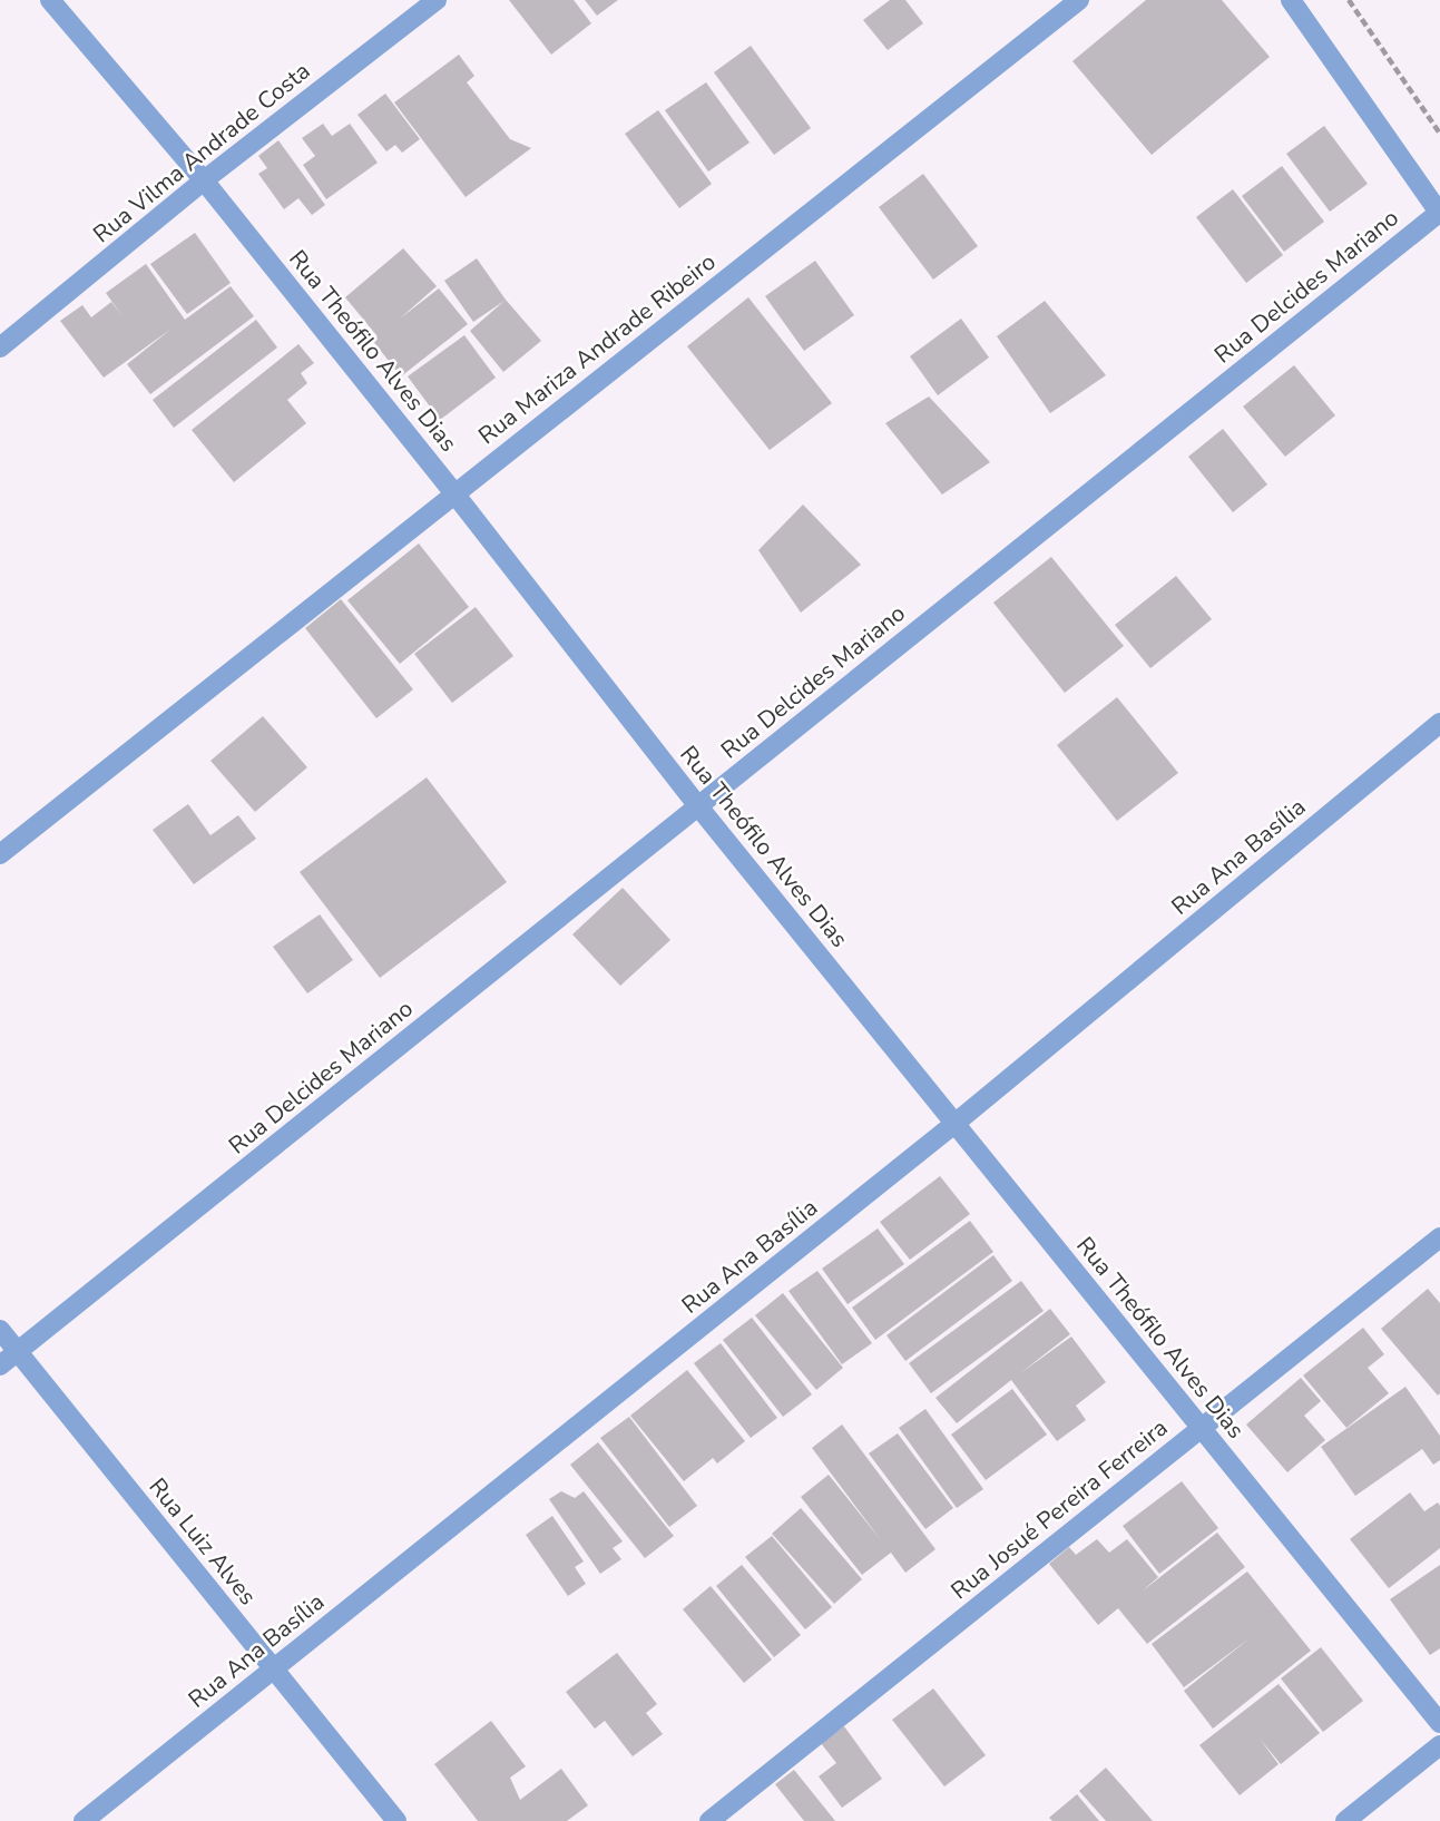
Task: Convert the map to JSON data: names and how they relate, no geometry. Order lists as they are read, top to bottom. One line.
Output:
{"streets":{"street":["Rua Vilma Andrade Costa","Rua Delcides Mariano","Rua Mariza Andrade Ribeiro","Rua Theófilo Alves Dias","Rua Ana Basília","Rua Josué Pereira Ferreira","Rua Luiz Alves"]},"crossings":[["Rua Vilma Andrade Costa","Rua Theófilo Alves Dias"],["Rua Delcides Mariano","Rua Theófilo Alves Dias"],["Rua Delcides Mariano","Rua Luiz Alves"],["Rua Mariza Andrade Ribeiro","Rua Theófilo Alves Dias"],["Rua Theófilo Alves Dias","Rua Ana Basília"],["Rua Theófilo Alves Dias","Rua Josué Pereira Ferreira"],["Rua Ana Basília","Rua Luiz Alves"]]}
